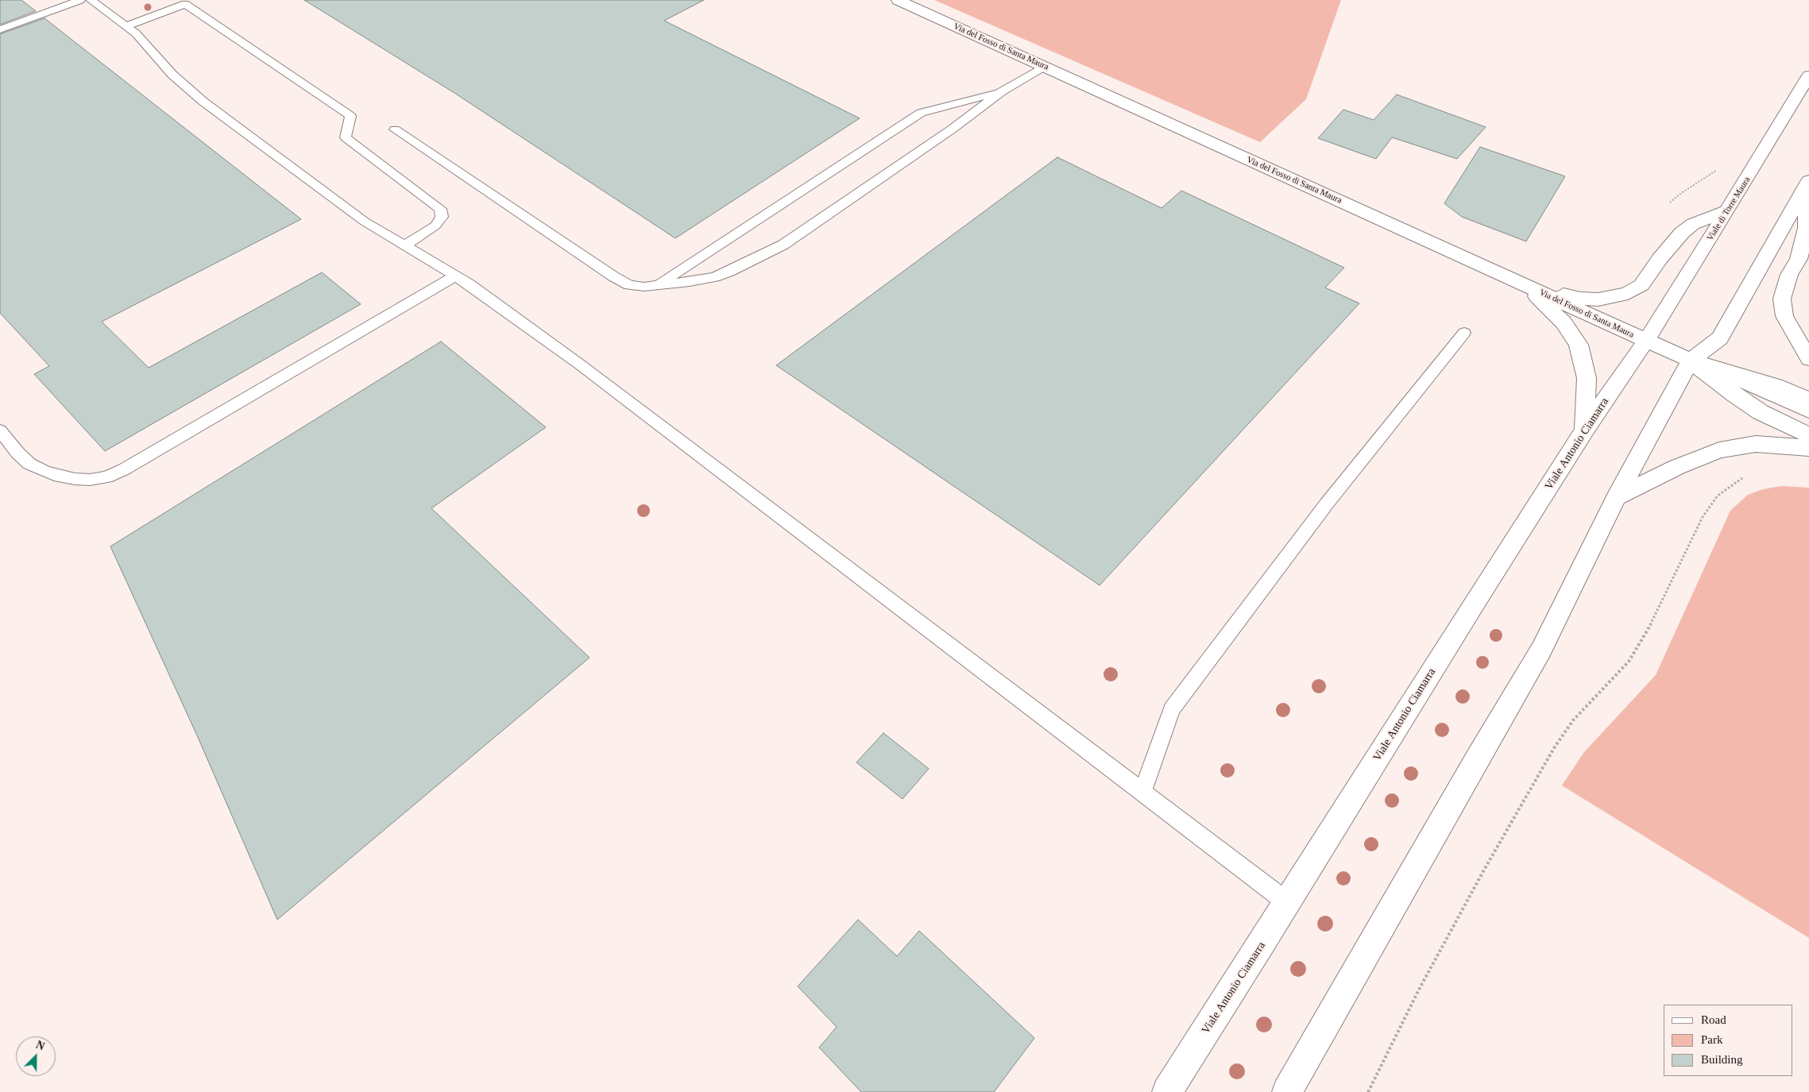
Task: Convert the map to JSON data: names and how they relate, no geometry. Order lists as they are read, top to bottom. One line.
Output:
{"streets":{"street":["Via del Fosso di Santa Maura","Viale di Torre Maura","Viale Antonio Ciamarra"]},"crossings":[["Via del Fosso di Santa Maura","Viale di Torre Maura"],["Via del Fosso di Santa Maura","Viale Antonio Ciamarra"],["Viale di Torre Maura","Viale Antonio Ciamarra"]],"legend":["Road","Park","Building"],"north":"top right"}
